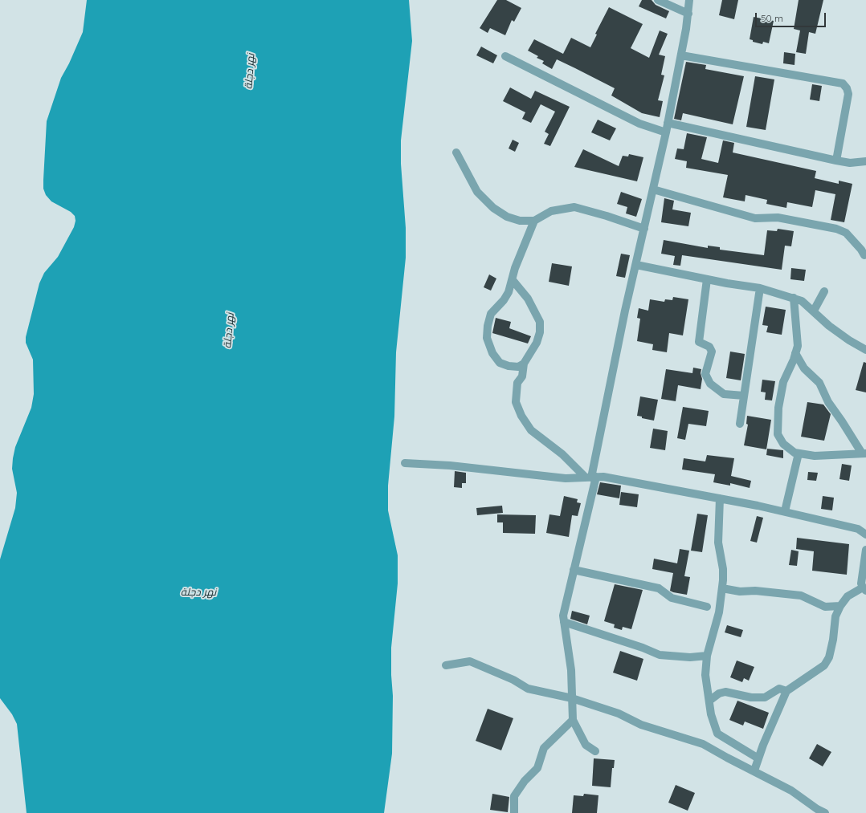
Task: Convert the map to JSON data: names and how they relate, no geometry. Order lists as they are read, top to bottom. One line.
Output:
{"water":["نهر دجلة"],"scale_bar":"50 m"}
